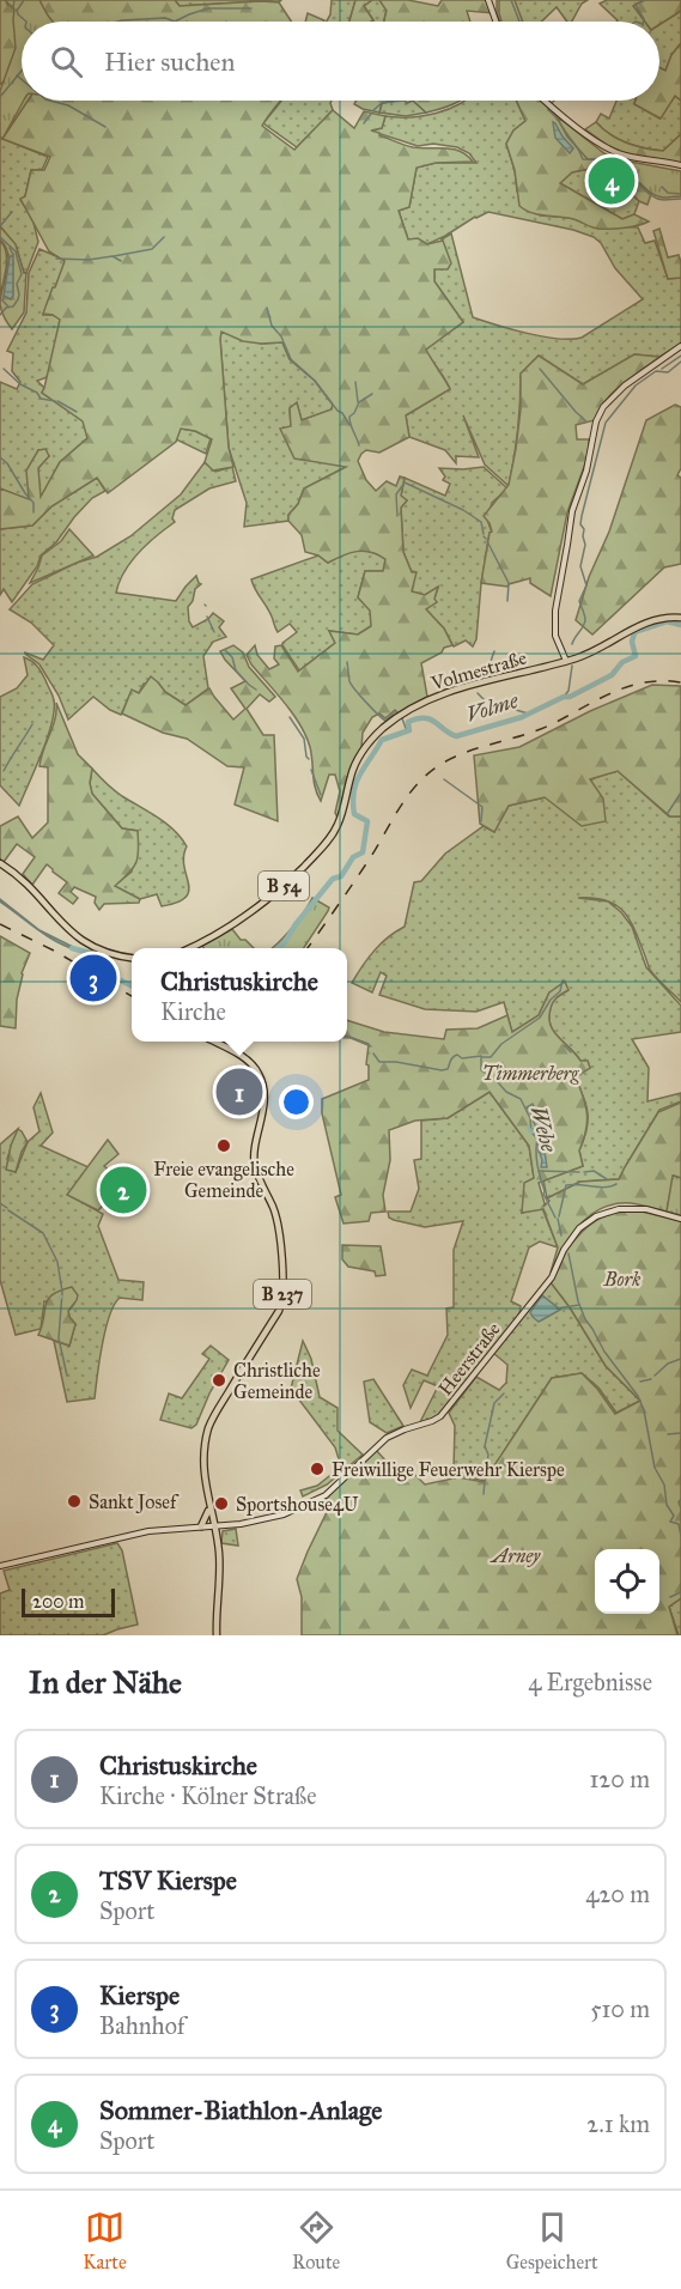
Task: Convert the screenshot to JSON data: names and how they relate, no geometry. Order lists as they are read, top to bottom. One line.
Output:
{"streets":{"main road":["Volmestraße","B 54","B 237","Heerstraße"]},"crossings":[["B 237","Heerstraße"]],"water":["Volme","Wehe"],"parks":["Timmerberg","Bork","Arney"],"places":["Freie evangelische Gemeinde","Christliche Gemeinde","Freiwillige Feuerwehr Kierspe","Sankt Josef","Sportshouse4U"],"scale_bar":"200 m","page":{"search":"Hier suchen","pins":["4","3","1","2"],"popup":["Christuskirche","Kirche"],"scale":"200 m","heading":["In der Nähe","4 Ergebnisse"],"list":[{"mark":"1","name":"Christuskirche","note":"Kirche · Kölner Straße","value":"120 m"},{"mark":"2","name":"TSV Kierspe","note":"Sport","value":"420 m"},{"mark":"3","name":"Kierspe","note":"Bahnhof","value":"510 m"},{"mark":"4","name":"Sommer-Biathlon-Anlage","note":"Sport","value":"2.1 km"}],"nav":["Karte","Route","Gespeichert"]}}
